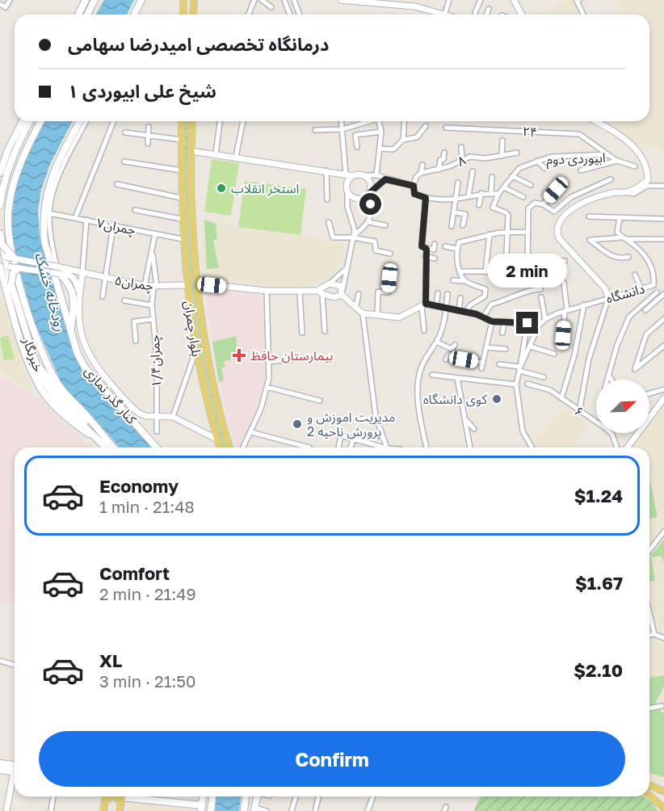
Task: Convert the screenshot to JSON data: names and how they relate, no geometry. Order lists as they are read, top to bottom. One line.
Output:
{"streets":{"main road":["بلوار چمران","خبرنگار","کنار گذر نمازی"],"street":["۲۴","ابیوردی دوم","۸","چمران۷","چمران۵","دانشگاه","چمران۱/۴","۶"]},"crossings":[["۲۴","ابیوردی دوم"],["چمران۷","بلوار چمران"],["چمران۵","بلوار چمران"],["چمران۵","خبرنگار"],["چمران۵","چمران۱/۴"]],"water":["رودخانه خشک"],"places":{"other":["استخر انقلاب","کوی دانشگاه","مدیریت اموزش و پرورش ناحیه 2"],"health":["بیمارستان حافظ"]},"north":"top right","page":{"banner":["درمانگاه تخصصی امیدرضا سهامی","شیخ علی ابیوردی ۱"],"bubble":"2 min","list":[{"name":"Economy","note":"1 min · 21:48","value":"$1.24"},{"name":"Comfort","note":"2 min · 21:49","value":"$1.67"},{"name":"XL","note":"3 min · 21:50","value":"$2.10"}],"buttons":"Confirm"}}
